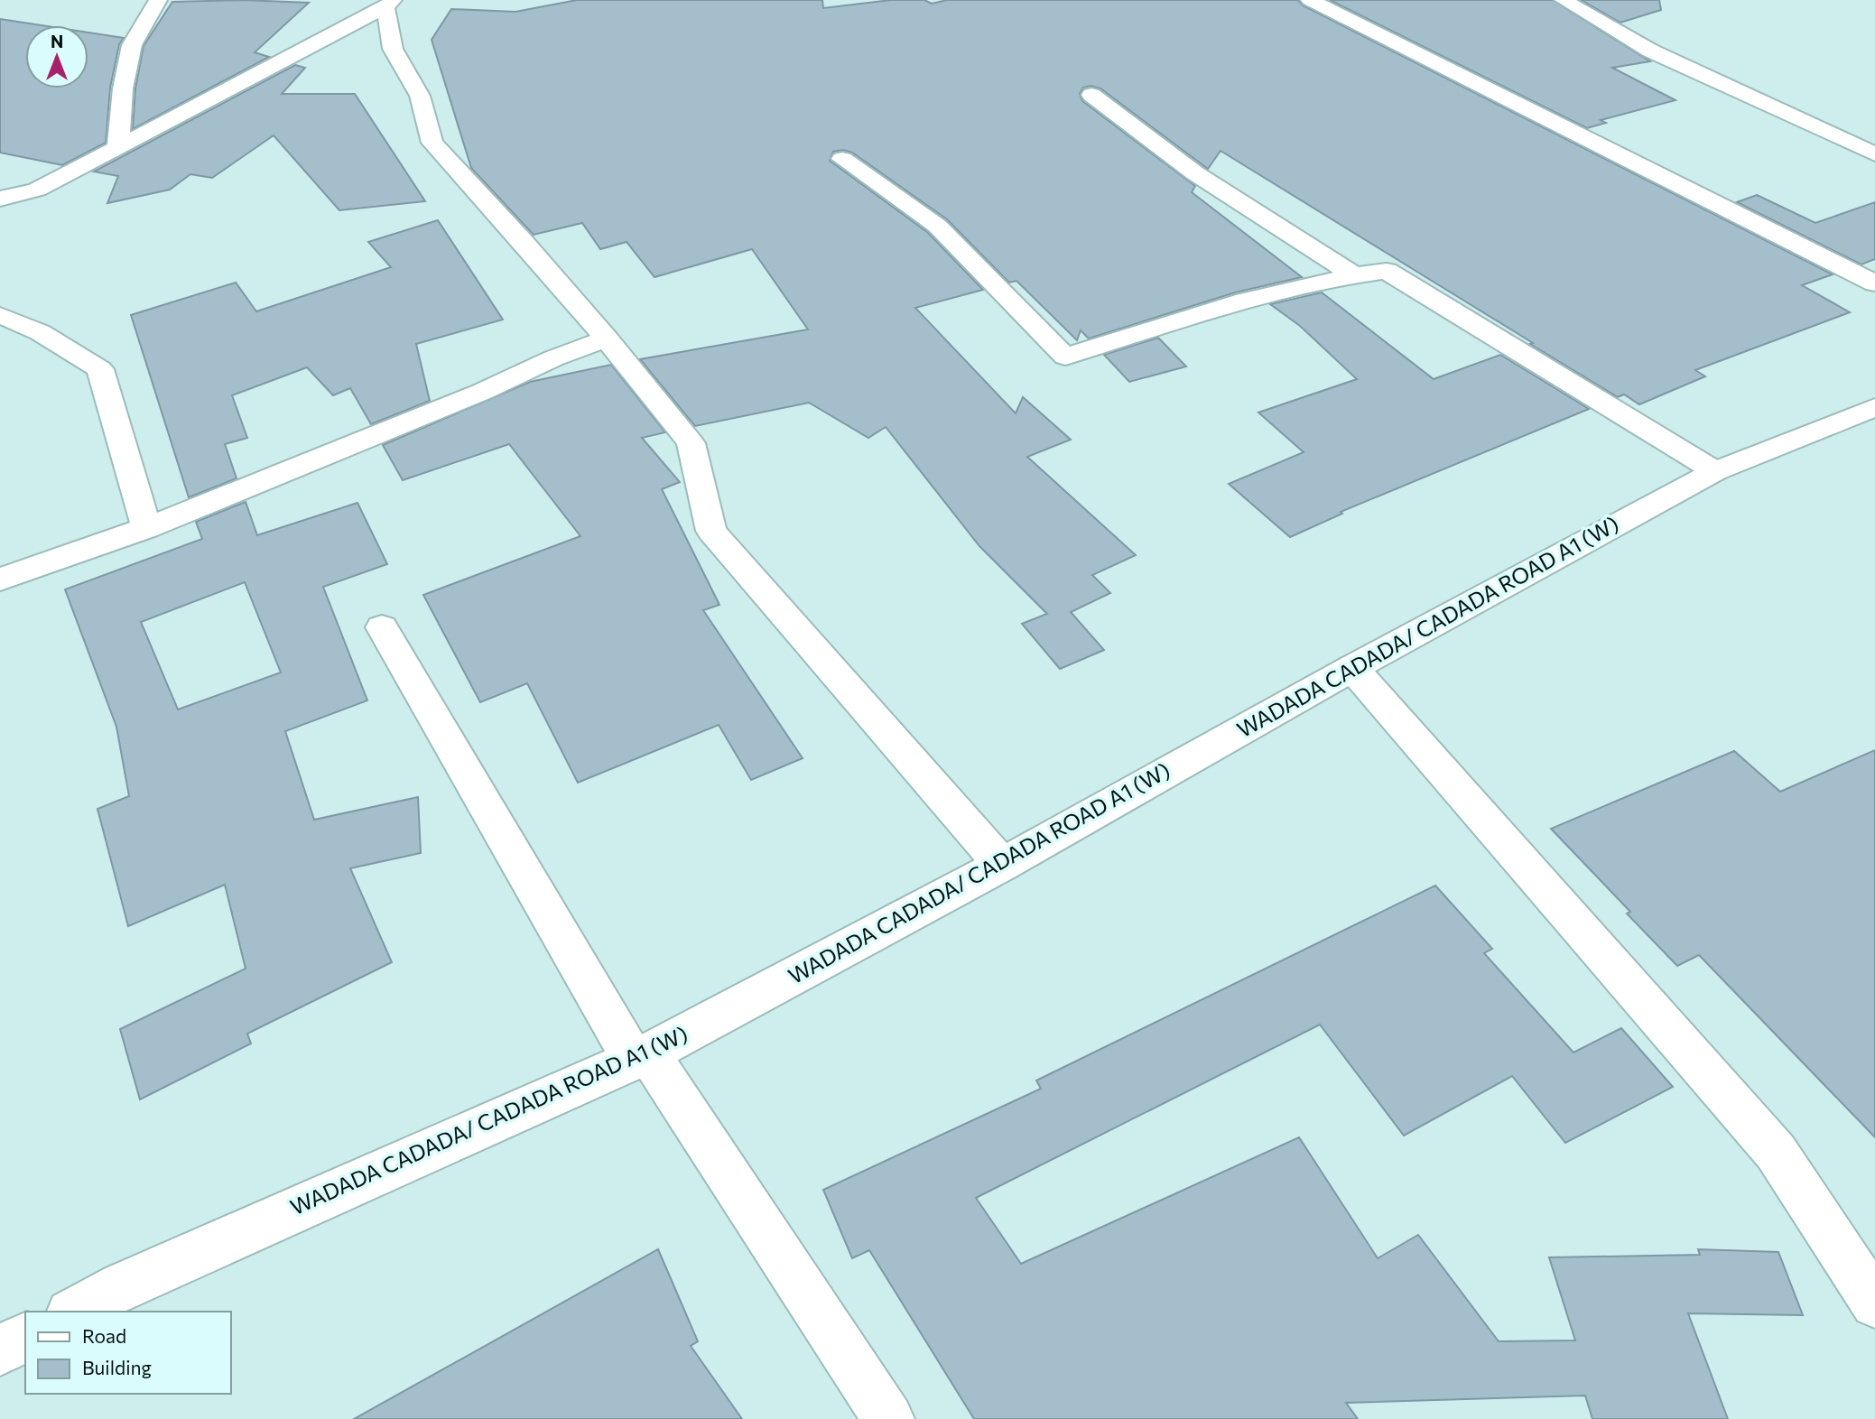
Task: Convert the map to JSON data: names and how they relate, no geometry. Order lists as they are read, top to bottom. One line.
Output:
{"streets":{"street":["WADADA CADADA/ CADADA ROAD A1 (W)"]},"legend":["Road","Building"],"north":"top"}
